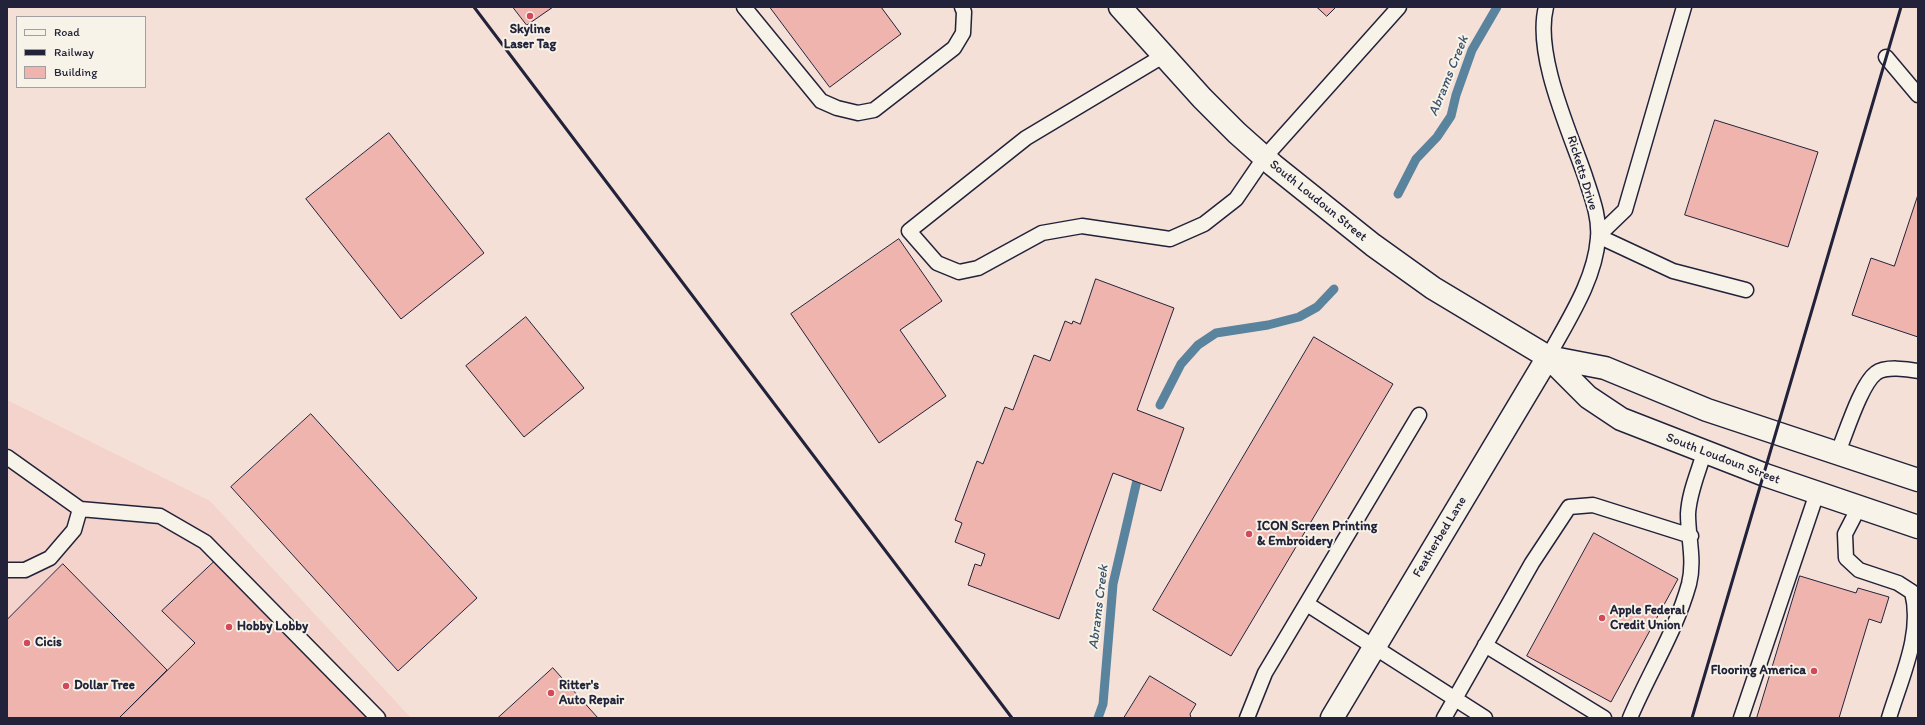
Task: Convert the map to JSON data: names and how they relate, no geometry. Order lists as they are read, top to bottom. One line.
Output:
{"streets":{"main road":["South Loudoun Street","Featherbed Lane"],"lane":["Ricketts Drive"]},"crossings":[["Ricketts Drive","South Loudoun Street"],["Ricketts Drive","Featherbed Lane"],["South Loudoun Street","Featherbed Lane"]],"water":["Abrams Creek"],"places":["Skyline Laser Tag","ICON Screen Printing & Embroidery","Apple Federal Credit Union","Hobby Lobby","Cicis","Flooring America","Dollar Tree","Ritter's Auto Repair"],"legend":["Road","Railway","Building"]}
